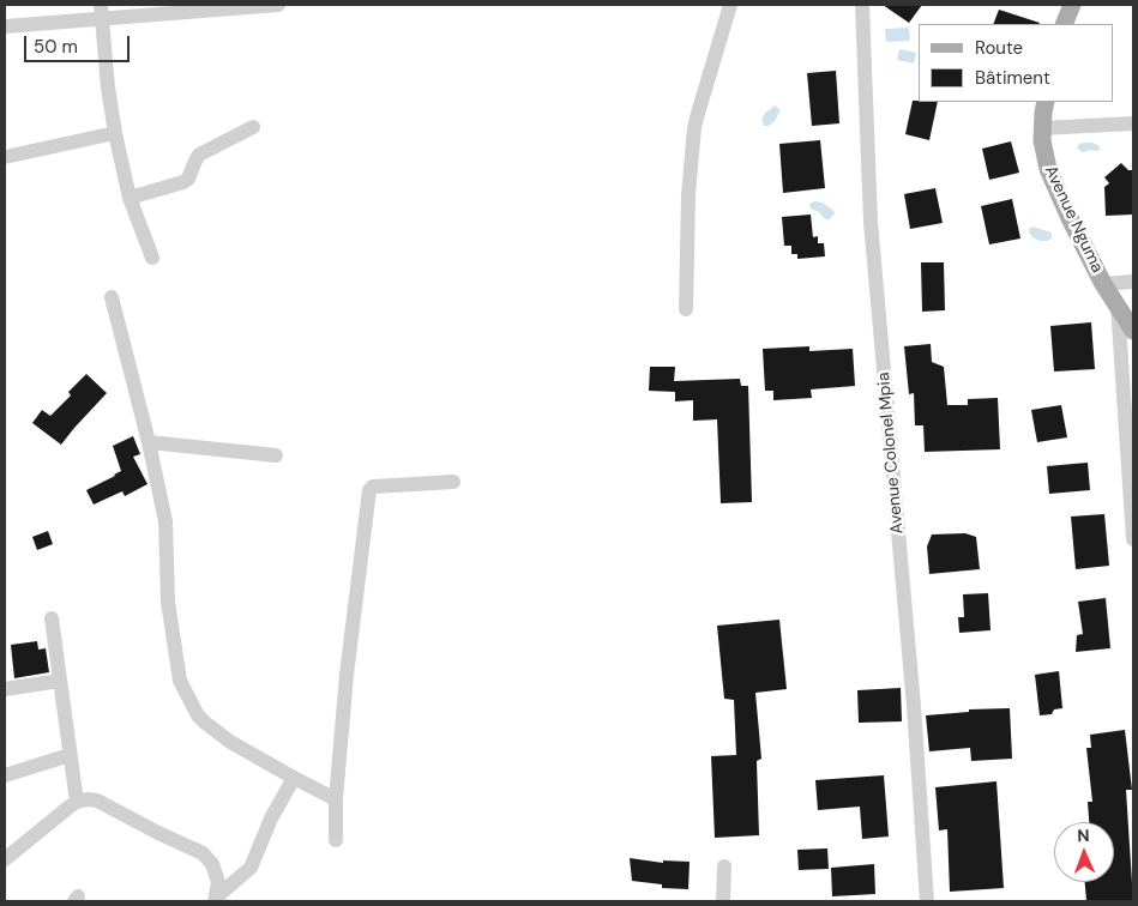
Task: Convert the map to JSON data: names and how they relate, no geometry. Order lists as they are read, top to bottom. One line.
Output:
{"streets":{"main road":["Avenue Nguma"],"street":["Avenue Colonel Mpia"]},"legend":["Route","Bâtiment"],"scale_bar":"50 m","north":"top"}
